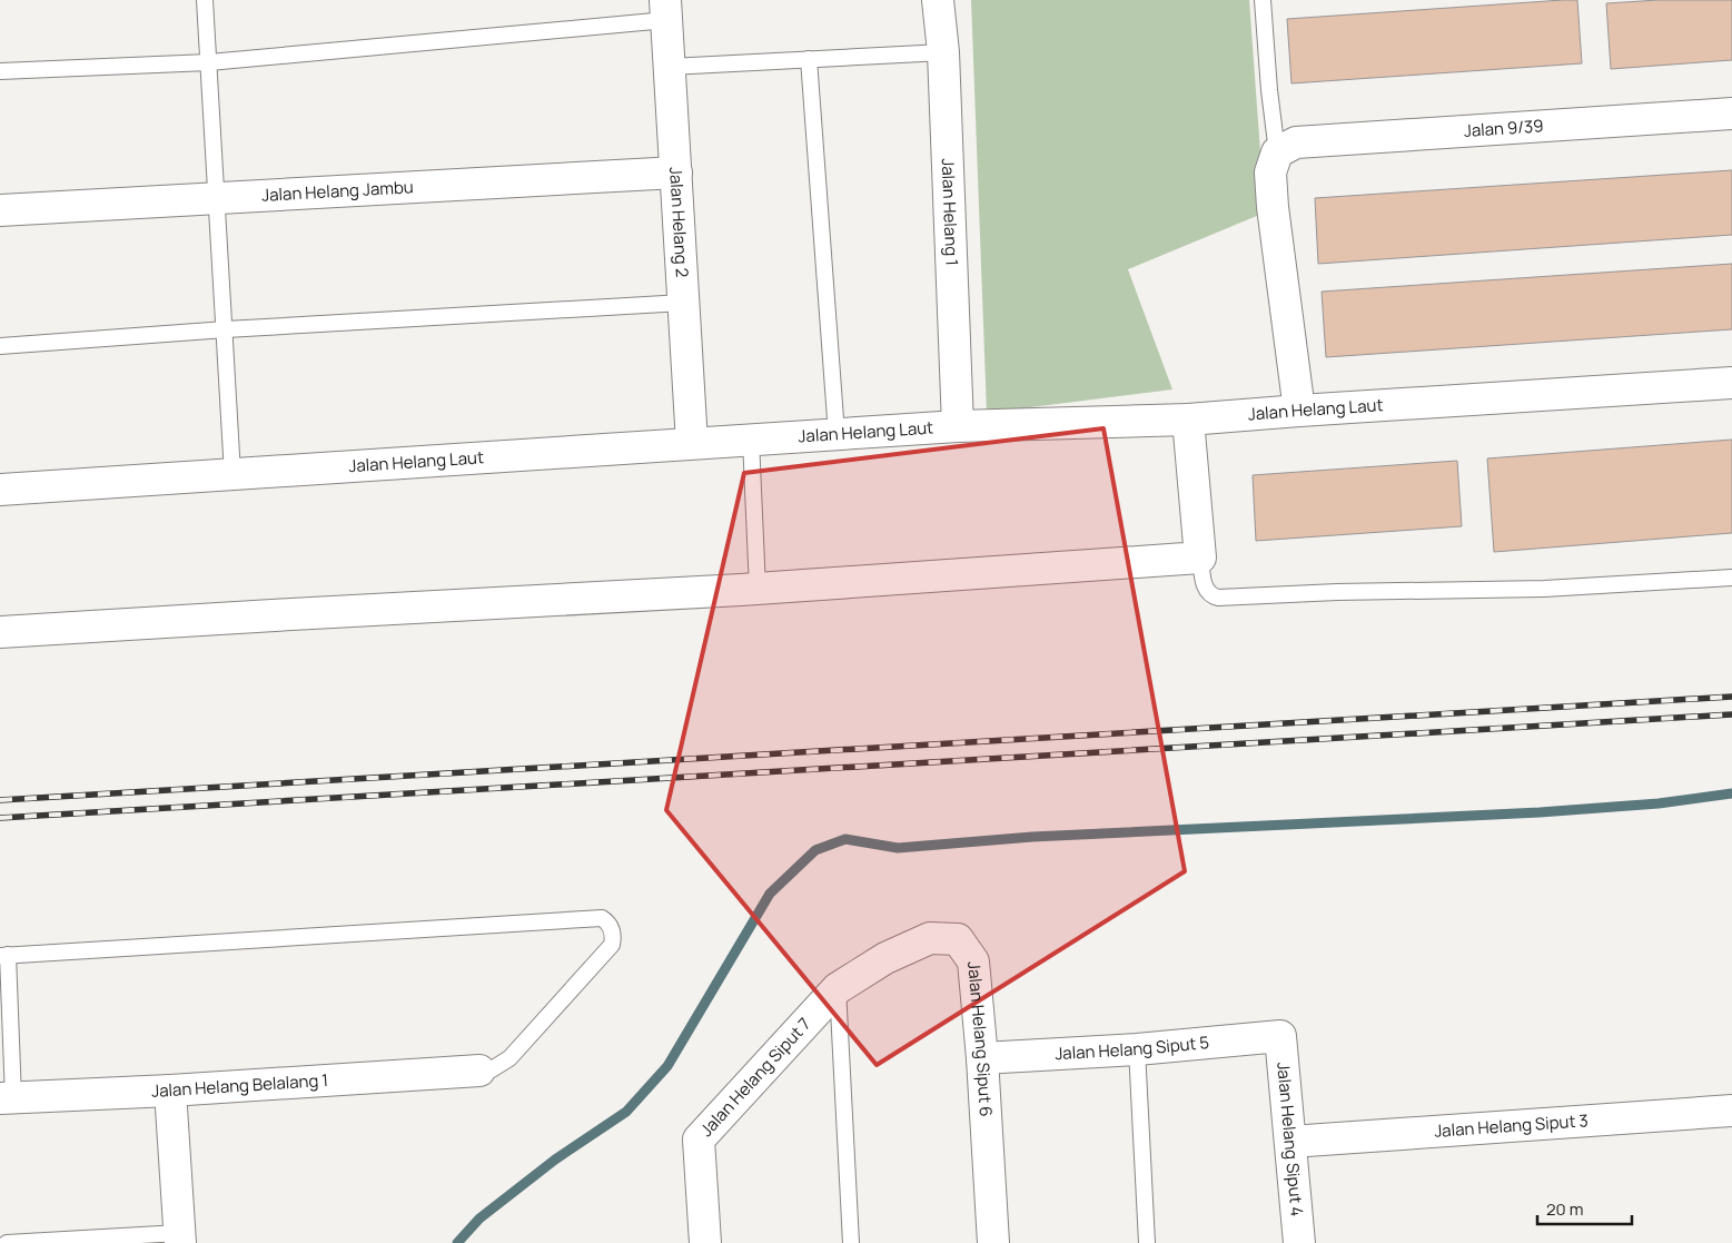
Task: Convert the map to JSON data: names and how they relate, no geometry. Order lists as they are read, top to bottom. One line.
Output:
{"streets":{"street":["Jalan 9/39","Jalan Helang Jambu","Jalan Helang 1","Jalan Helang 2","Jalan Helang Laut","Jalan Helang Siput 6","Jalan Helang Siput 5","Jalan Helang Siput 7","Jalan Helang Belalang 1","Jalan Helang Siput 3","Jalan Helang Siput 4"]},"crossings":[["Jalan Helang Jambu","Jalan Helang 2"],["Jalan Helang 1","Jalan Helang Laut"],["Jalan Helang 2","Jalan Helang Laut"],["Jalan Helang Siput 6","Jalan Helang Siput 5"],["Jalan Helang Siput 6","Jalan Helang Siput 7"],["Jalan Helang Siput 5","Jalan Helang Siput 4"],["Jalan Helang Siput 3","Jalan Helang Siput 4"]],"scale_bar":"20 m"}
